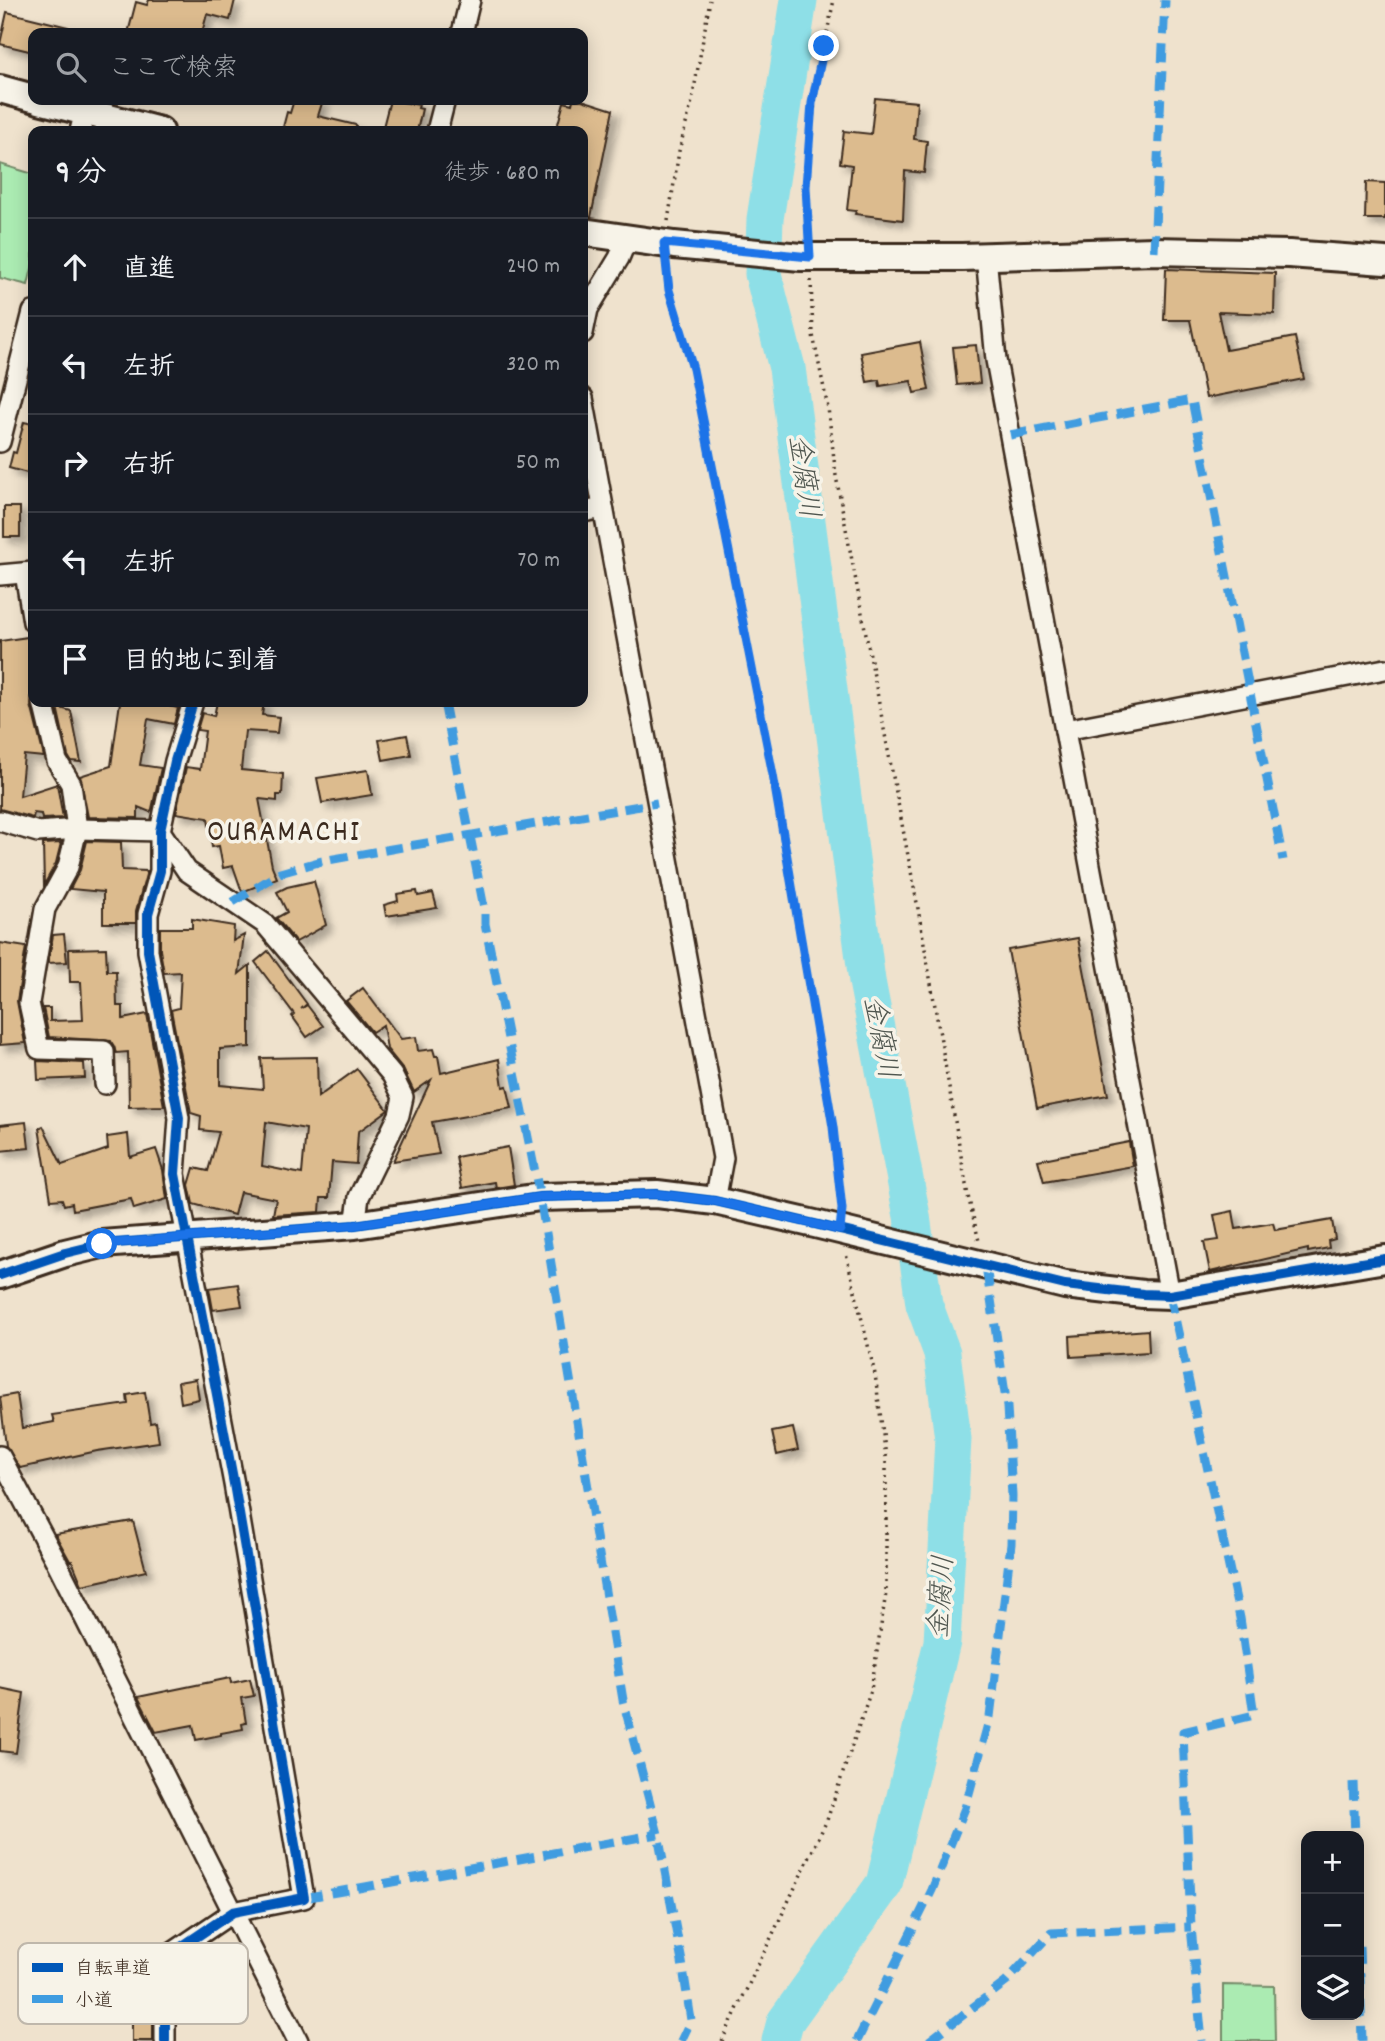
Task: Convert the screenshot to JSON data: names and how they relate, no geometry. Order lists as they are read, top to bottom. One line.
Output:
{"districts":["OURAMACHI"],"water":["金腐川"],"legend":["自転車道","小道"],"page":{"search":"ここで検索","heading":["9 分","徒歩 · 680 m"],"list":[["直進","240 m"],["左折","320 m"],["右折","50 m"],["左折","70 m"],"目的地に到着"],"map_buttons":["+","−"]}}
